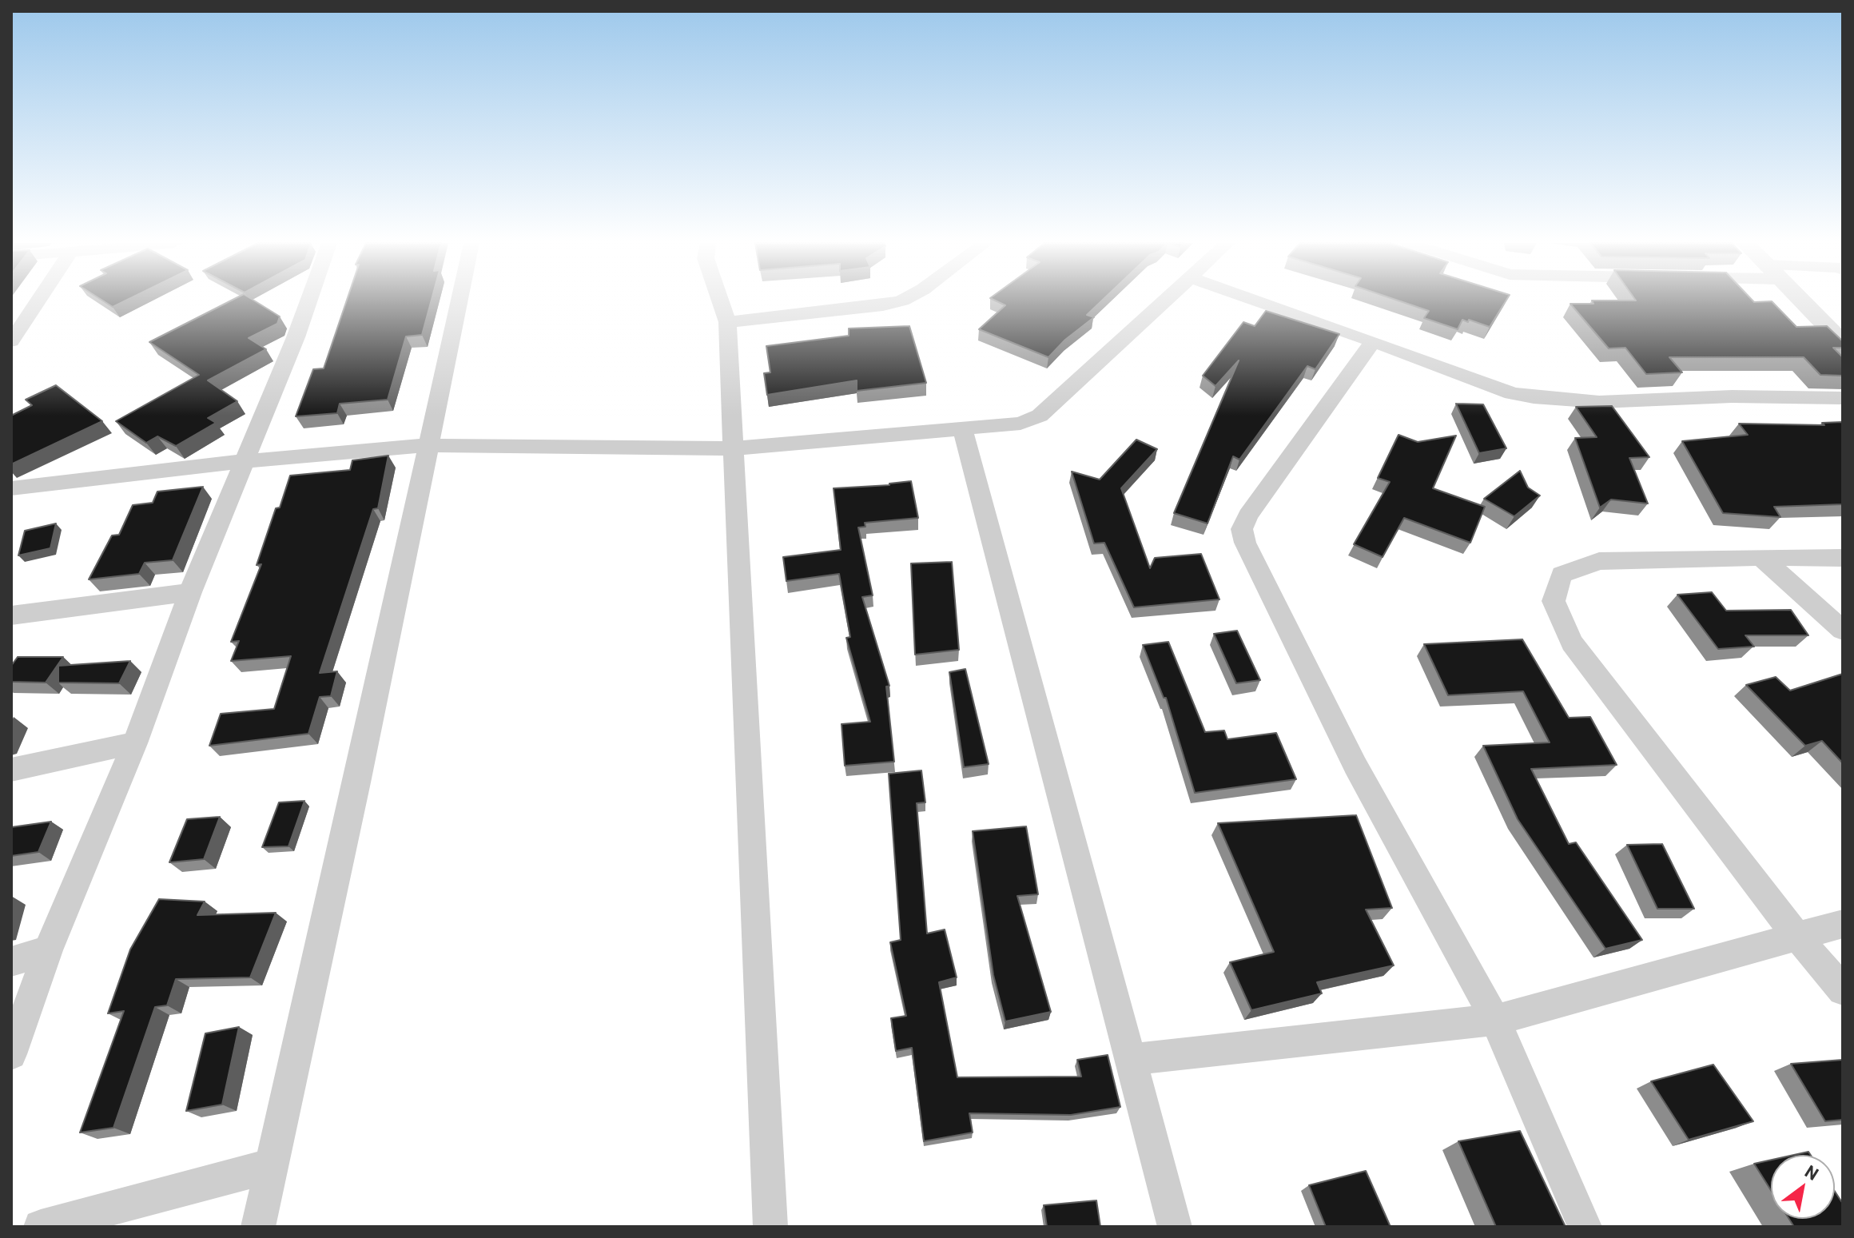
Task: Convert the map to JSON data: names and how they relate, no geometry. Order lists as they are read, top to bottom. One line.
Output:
{"north":"top right"}
